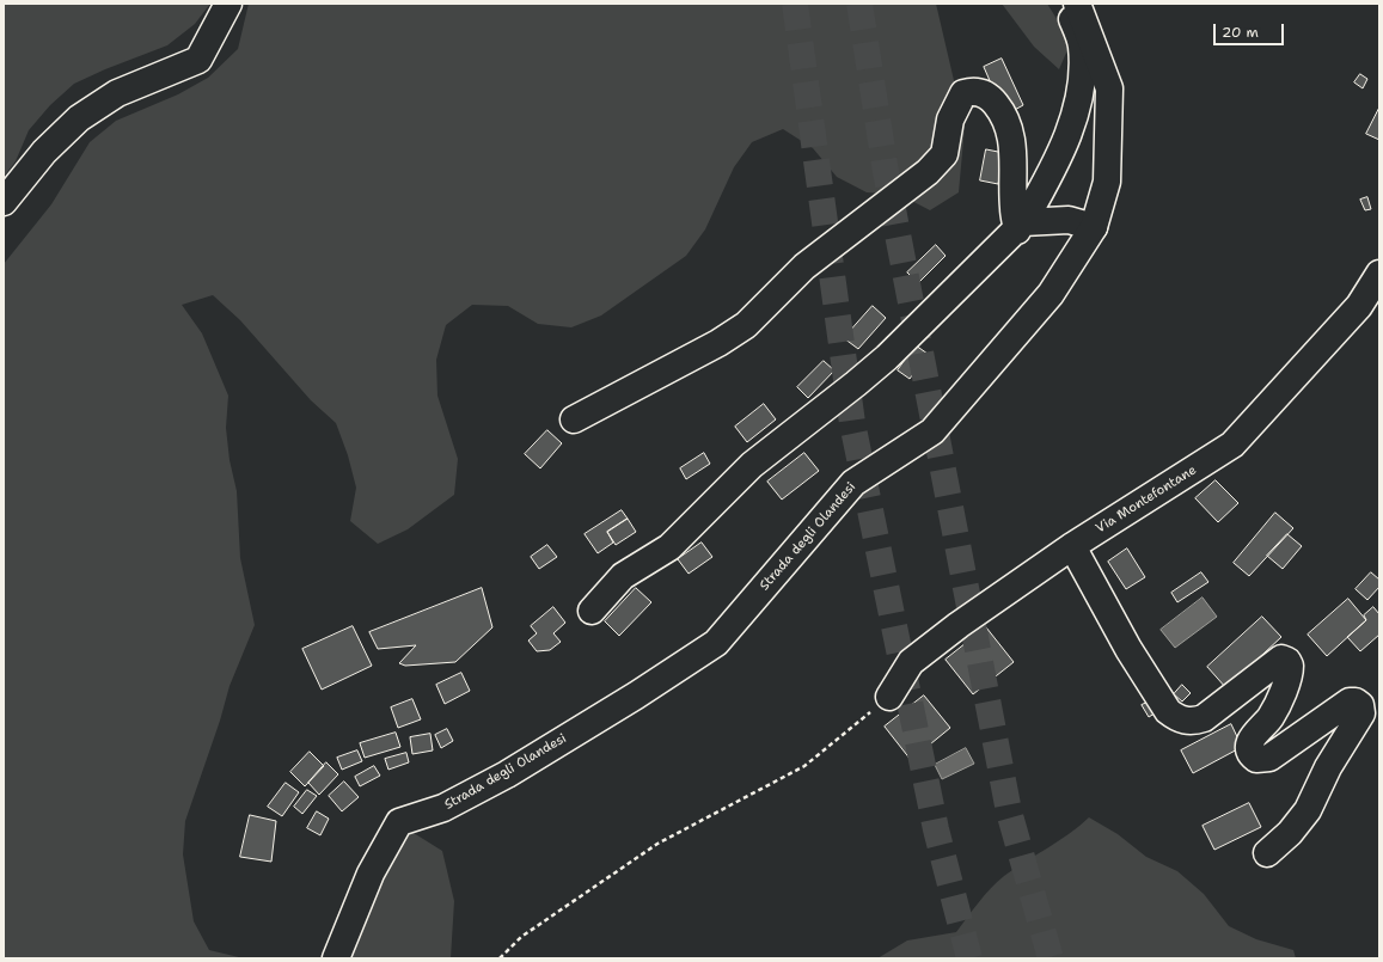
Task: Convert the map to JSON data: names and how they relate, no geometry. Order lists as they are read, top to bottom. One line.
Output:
{"streets":{"street":["Via Montefontane","Strada degli Olandesi"]},"scale_bar":"20 m"}
